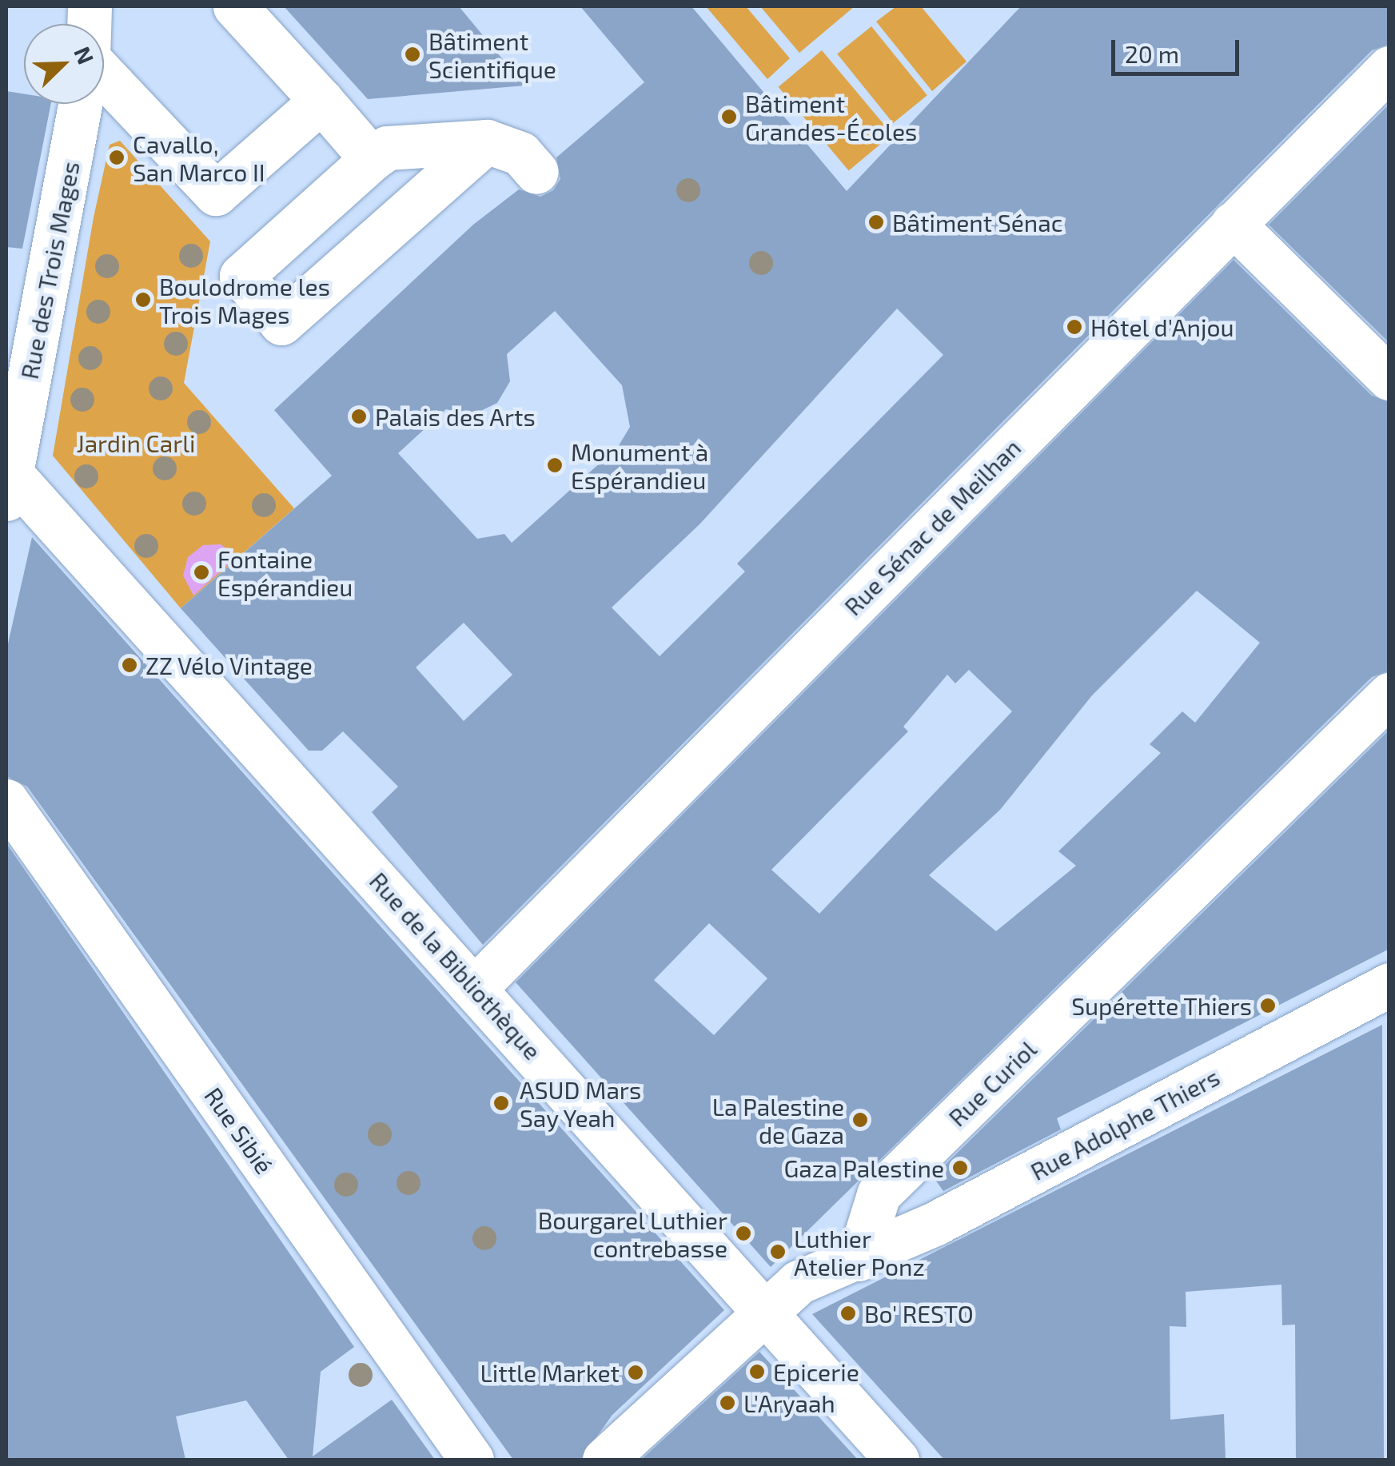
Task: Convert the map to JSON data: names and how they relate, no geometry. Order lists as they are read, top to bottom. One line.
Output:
{"streets":{"street":["Rue des Trois Mages","Rue Sénac de Meilhan","Rue de la Bibliothèque","Rue Curiol","Rue Adolphe Thiers","Rue Sibié"]},"crossings":[["Rue des Trois Mages","Rue de la Bibliothèque"],["Rue Sénac de Meilhan","Rue de la Bibliothèque"],["Rue Curiol","Rue Adolphe Thiers"]],"parks":["Jardin Carli"],"places":["Bâtiment Scientifique","Bâtiment Grandes-Écoles","Cavallo, San Marco II","Bâtiment Sénac","Boulodrome les Trois Mages","Hôtel d'Anjou","Palais des Arts","Monument à Espérandieu","Fontaine Espérandieu","ZZ Vélo Vintage","Supérette Thiers","ASUD Mars Say Yeah","La Palestine de Gaza","Gaza Palestine","Bourgarel Luthier contrebasse","Luthier Atelier Ponz","Bo' RESTO","Epicerie","Little Market","L'Aryaah"],"scale_bar":"20 m","north":"top right"}
